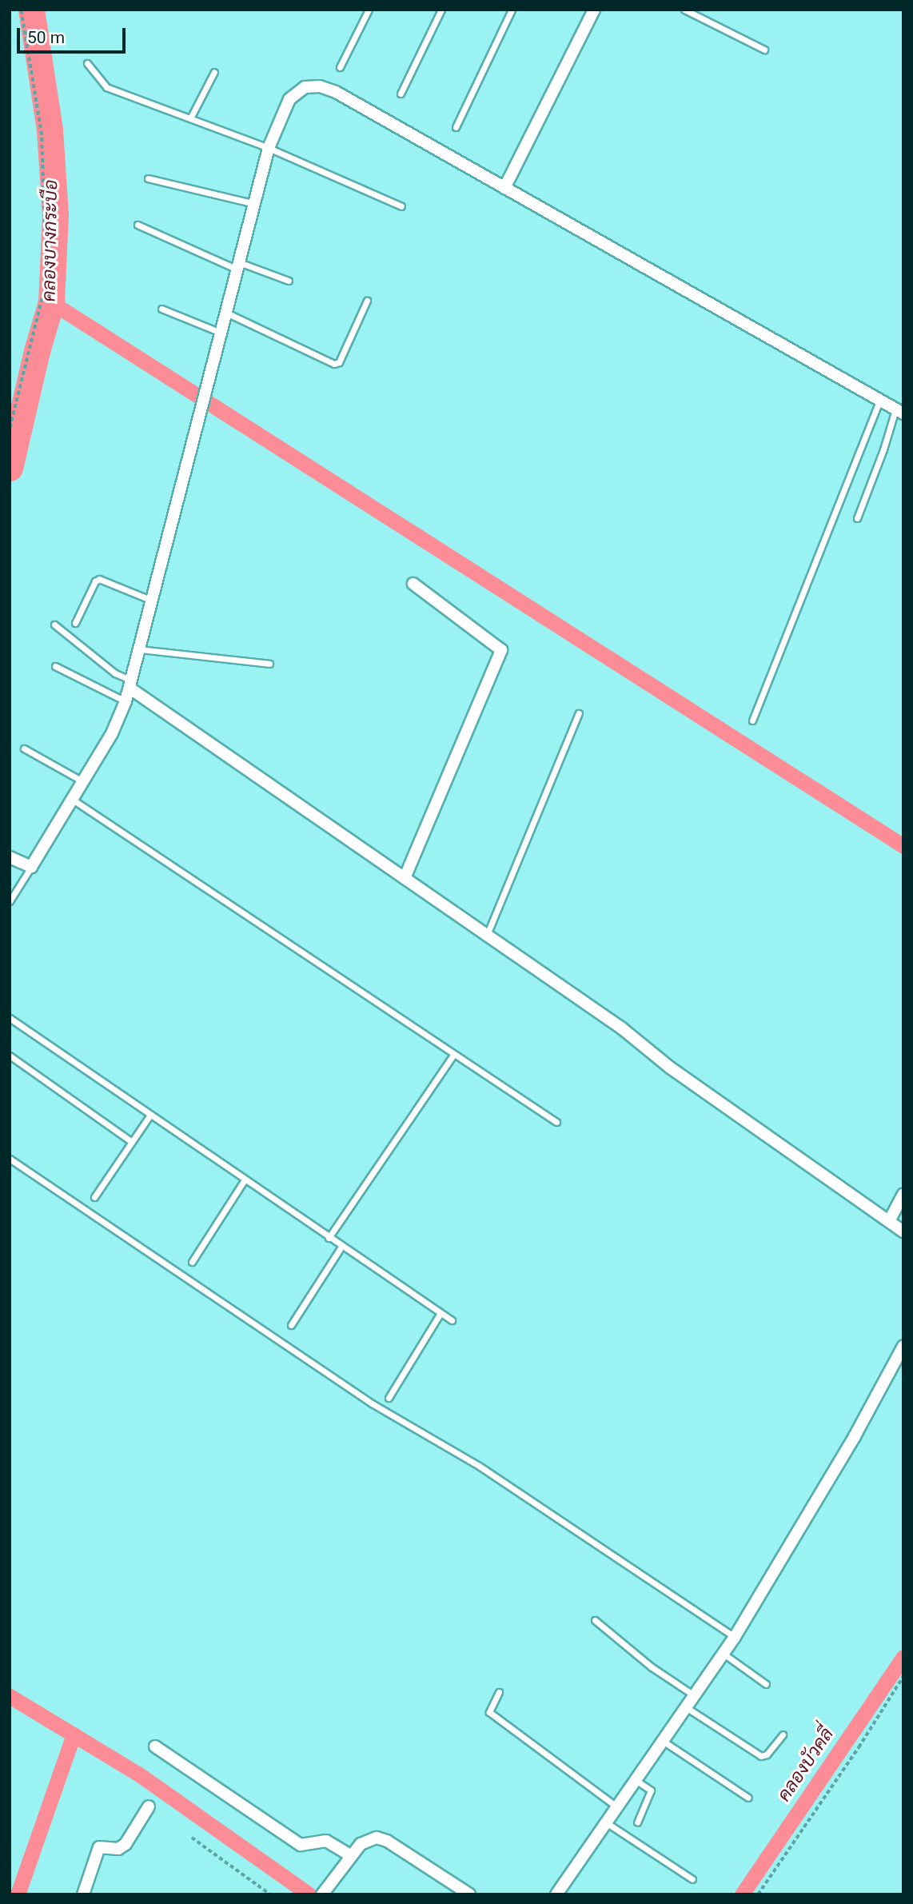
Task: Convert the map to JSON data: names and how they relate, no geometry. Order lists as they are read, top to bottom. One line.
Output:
{"water":["คลองบางกระบือ","คลองบัวคลี่"],"scale_bar":"50 m"}
